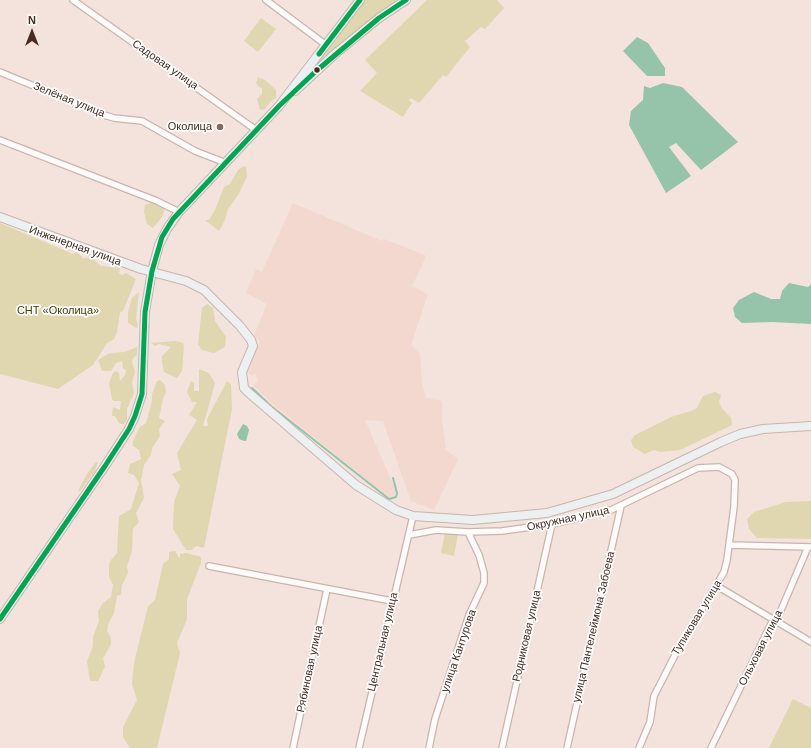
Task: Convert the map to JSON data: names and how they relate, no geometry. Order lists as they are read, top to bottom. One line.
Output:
{"streets":{"street":["Садовая улица","Зелёная улица","Инженерная улица","Окружная улица","Тупиковая улица","улица Пантелеймона Забоева","Родниковая улица","Центральная улица","Ольховая улица","улица Кантурова","Рябиновая улица"]},"crossings":[["Инженерная улица","Центральная улица"],["Окружная улица","Тупиковая улица"],["Окружная улица","улица Пантелеймона Забоева"],["Окружная улица","Родниковая улица"],["Окружная улица","Центральная улица"],["Окружная улица","улица Кантурова"]],"parks":["СНТ «Околица»"],"places":["Околица"],"north":"top"}
